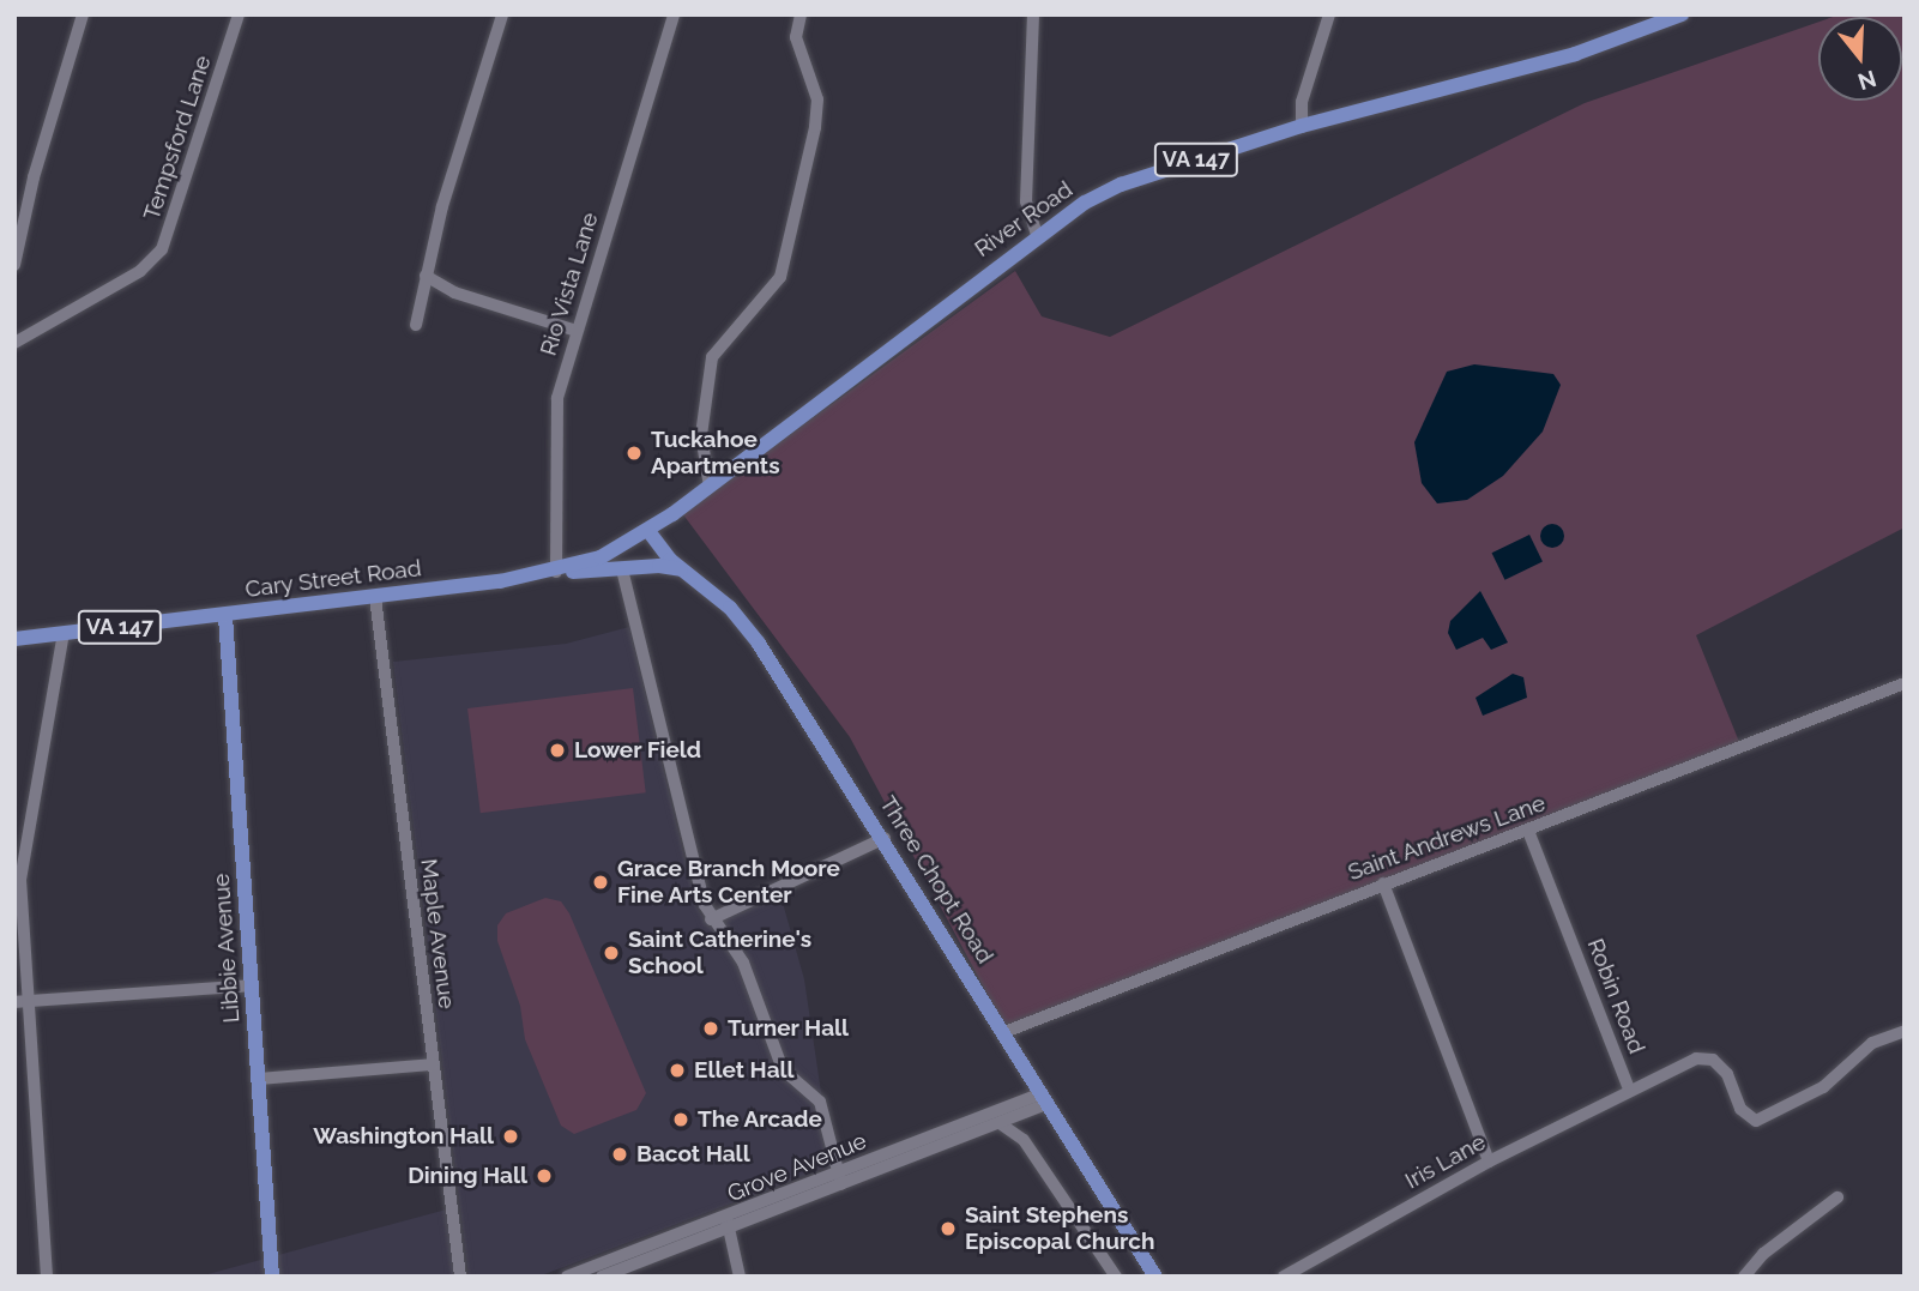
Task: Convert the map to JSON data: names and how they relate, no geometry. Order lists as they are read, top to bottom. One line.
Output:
{"streets":{"main road":["VA 147","River Road","Cary Street Road","Three Chopt Road","Libbie Avenue"],"street":["Tempsford Lane","Rio Vista Lane","Saint Andrews Lane","Maple Avenue","Robin Road","Iris Lane","Grove Avenue"]},"crossings":[["River Road","Cary Street Road"],["River Road","Three Chopt Road"],["Rio Vista Lane","Cary Street Road"],["Cary Street Road","Three Chopt Road"],["Cary Street Road","Maple Avenue"],["Cary Street Road","Libbie Avenue"],["Saint Andrews Lane","Three Chopt Road"],["Saint Andrews Lane","Robin Road"],["Three Chopt Road","Grove Avenue"],["Robin Road","Iris Lane"]],"places":["Tuckahoe Apartments","Lower Field","Grace Branch Moore Fine Arts Center","Saint Catherine's School","Turner Hall","Ellet Hall","The Arcade","Washington Hall","Bacot Hall","Dining Hall","Saint Stephens Episcopal Church"],"north":"bottom"}
